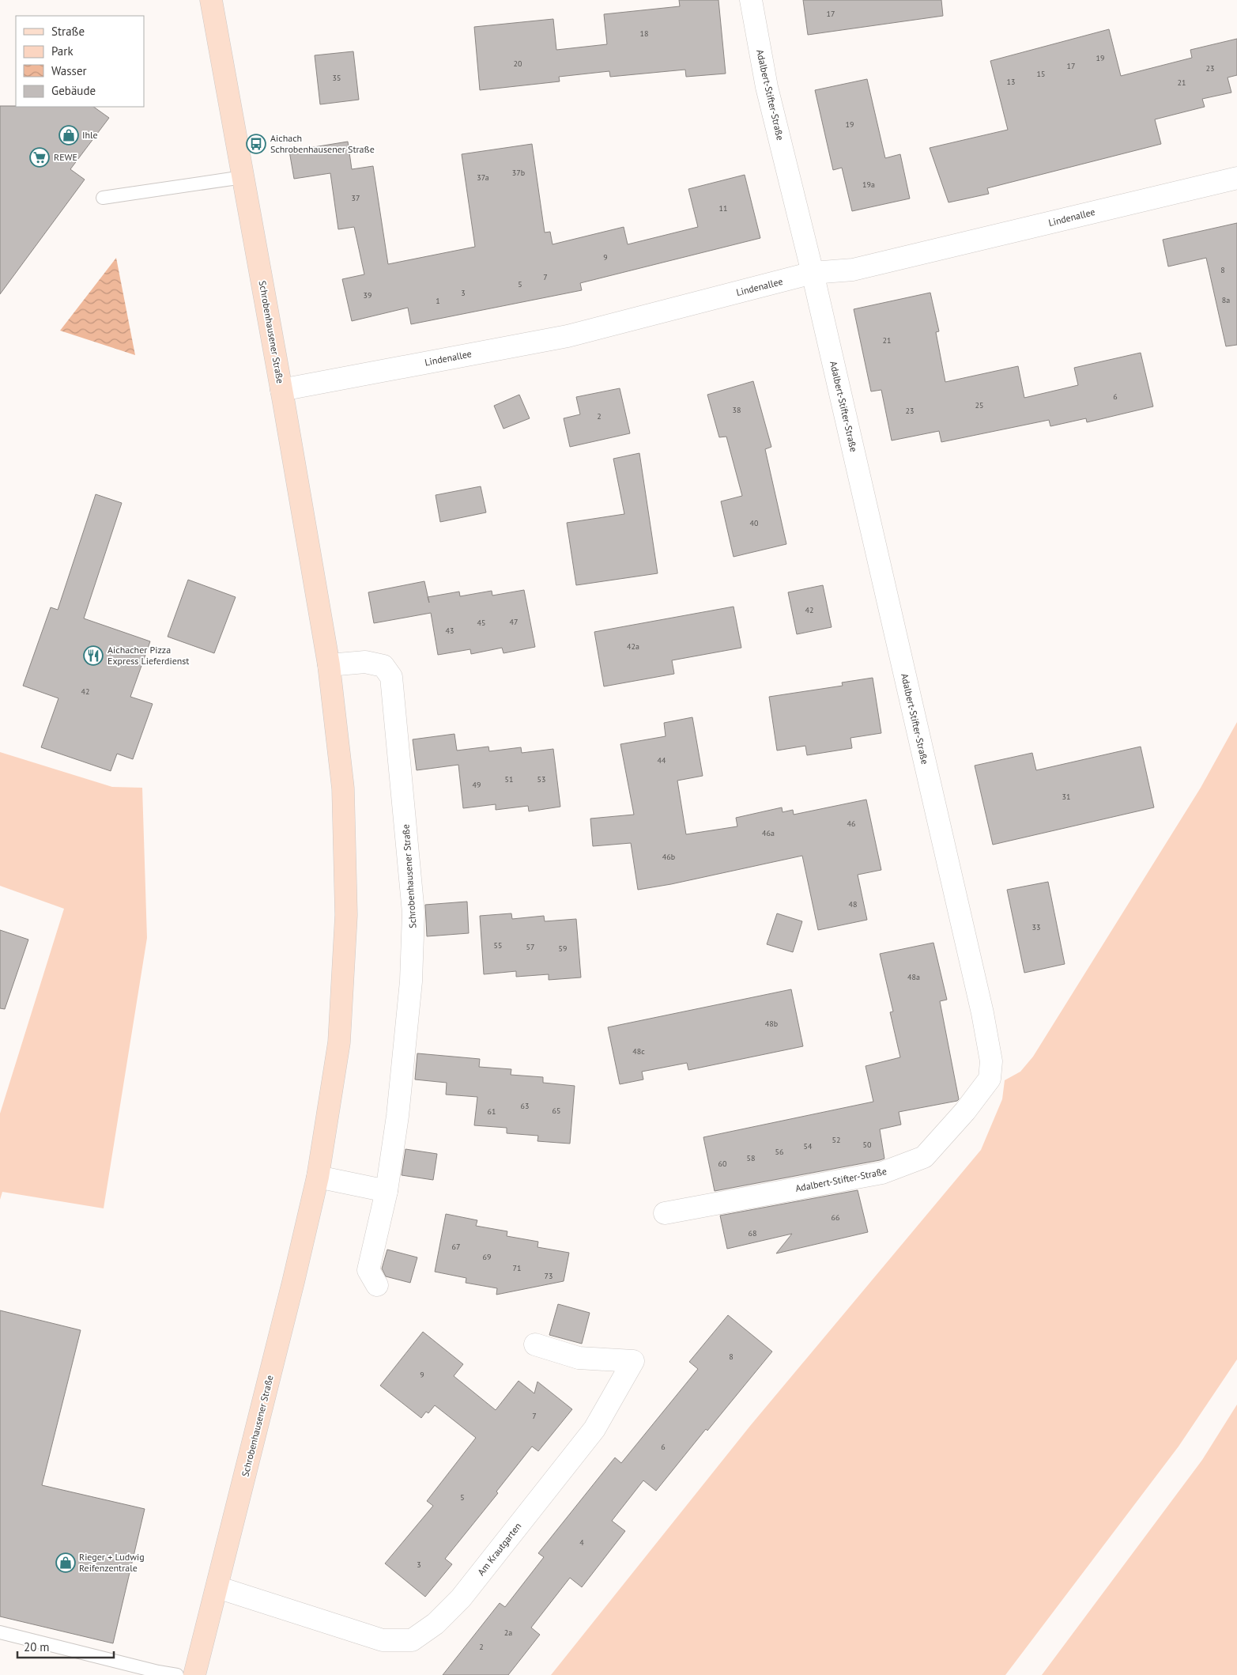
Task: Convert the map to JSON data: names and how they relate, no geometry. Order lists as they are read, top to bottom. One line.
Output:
{"streets":{"main road":["Schrobenhausener Straße"],"street":["Adalbert-Stifter-Straße","Lindenallee","Am Krautgarten"]},"crossings":[["Adalbert-Stifter-Straße","Lindenallee"],["Lindenallee","Schrobenhausener Straße"],["Schrobenhausener Straße","Am Krautgarten"]],"places":{"shop":["Ihle","Rieger + Ludwig Reifenzentrale"],"bus stop":["Aichach Schrobenhausener Straße"],"supermarket":["REWE"],"restaurant":["Aichacher Pizza Express Lieferdienst"]},"house_numbers":["17","18","19","20","17","23","15","35","13","21","19","37b","37a","19a","37","11","9","8","7","5","3","39","8a","1","21","6","25","38","23","2","40","42","47","45","43","42a","42","44","51","53","49","31","46","46a","46b","48","33","55","57","59","48a","48b","48c","63","65","61","52","50","54","56","58","60","66","68","67","69","71","73","8","9","7","6","5","4","3","2a","2"],"legend":["Straße","Park","Wasser","Gebäude"],"scale_bar":"20 m"}
